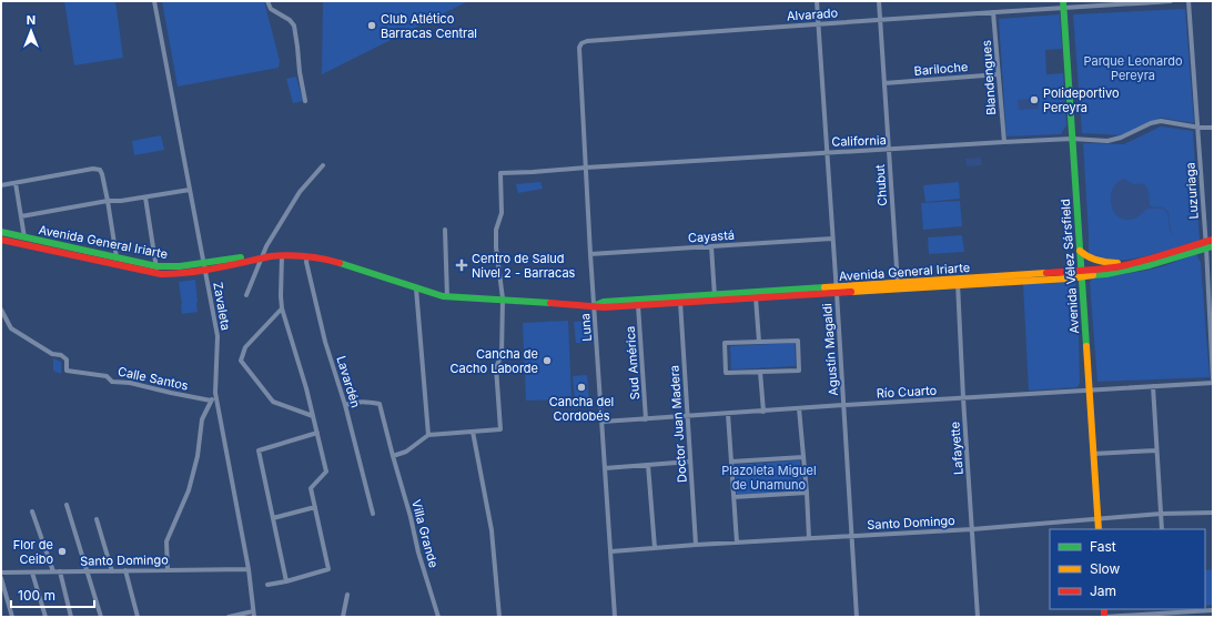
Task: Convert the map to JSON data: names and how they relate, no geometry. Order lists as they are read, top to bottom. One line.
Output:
{"streets":{"main road":["Avenida General Iriarte","Avenida Vélez Sársfield"],"street":["Alvarado","Bariloche","Blandengues","California","Chubut","Luzuriaga","Cayastá","Zavaleta","Luna","Agustín Magaldi","Sud América","Calle Santos","Lavardén","Río Cuarto","Doctor Juan Madera","Lafayette","Santo Domingo","Villa Grande"]},"crossings":[["Alvarado","Blandengues"],["Alvarado","Chubut"],["Alvarado","Avenida Vélez Sársfield"],["Alvarado","Luna"],["Alvarado","Agustín Magaldi"],["Bariloche","Blandengues"],["Bariloche","Chubut"],["Blandengues","California"],["California","Chubut"],["California","Luzuriaga"],["California","Avenida General Iriarte"],["California","Avenida Vélez Sársfield"],["California","Luna"],["California","Agustín Magaldi"],["Chubut","Avenida General Iriarte"],["Luzuriaga","Avenida General Iriarte"],["Luzuriaga","Río Cuarto"],["Cayastá","Luna"],["Cayastá","Agustín Magaldi"],["Avenida General Iriarte","Avenida Vélez Sársfield"],["Avenida General Iriarte","Zavaleta"],["Avenida General Iriarte","Luna"],["Avenida General Iriarte","Agustín Magaldi"],["Avenida General Iriarte","Sud América"],["Avenida General Iriarte","Lavardén"],["Avenida General Iriarte","Doctor Juan Madera"],["Avenida General Iriarte","Lafayette"],["Avenida Vélez Sársfield","Río Cuarto"],["Avenida Vélez Sársfield","Santo Domingo"],["Zavaleta","Santo Domingo"],["Luna","Río Cuarto"],["Luna","Santo Domingo"],["Agustín Magaldi","Río Cuarto"],["Agustín Magaldi","Santo Domingo"],["Sud América","Río Cuarto"],["Lavardén","Villa Grande"],["Río Cuarto","Doctor Juan Madera"],["Río Cuarto","Lafayette"],["Doctor Juan Madera","Santo Domingo"],["Lafayette","Santo Domingo"]],"parks":["Parque Leonardo Pereyra","Plazoleta Miguel de Unamuno"],"places":{"other":["Club Atlético Barracas Central","Polideportivo Pereyra","Cancha de Cacho Laborde","Cancha del Cordobés","Flor de Ceibo"],"health":["Centro de Salud Nivel 2 - Barracas"]},"legend":["Fast","Slow","Jam"],"scale_bar":"100 m","north":"top"}
